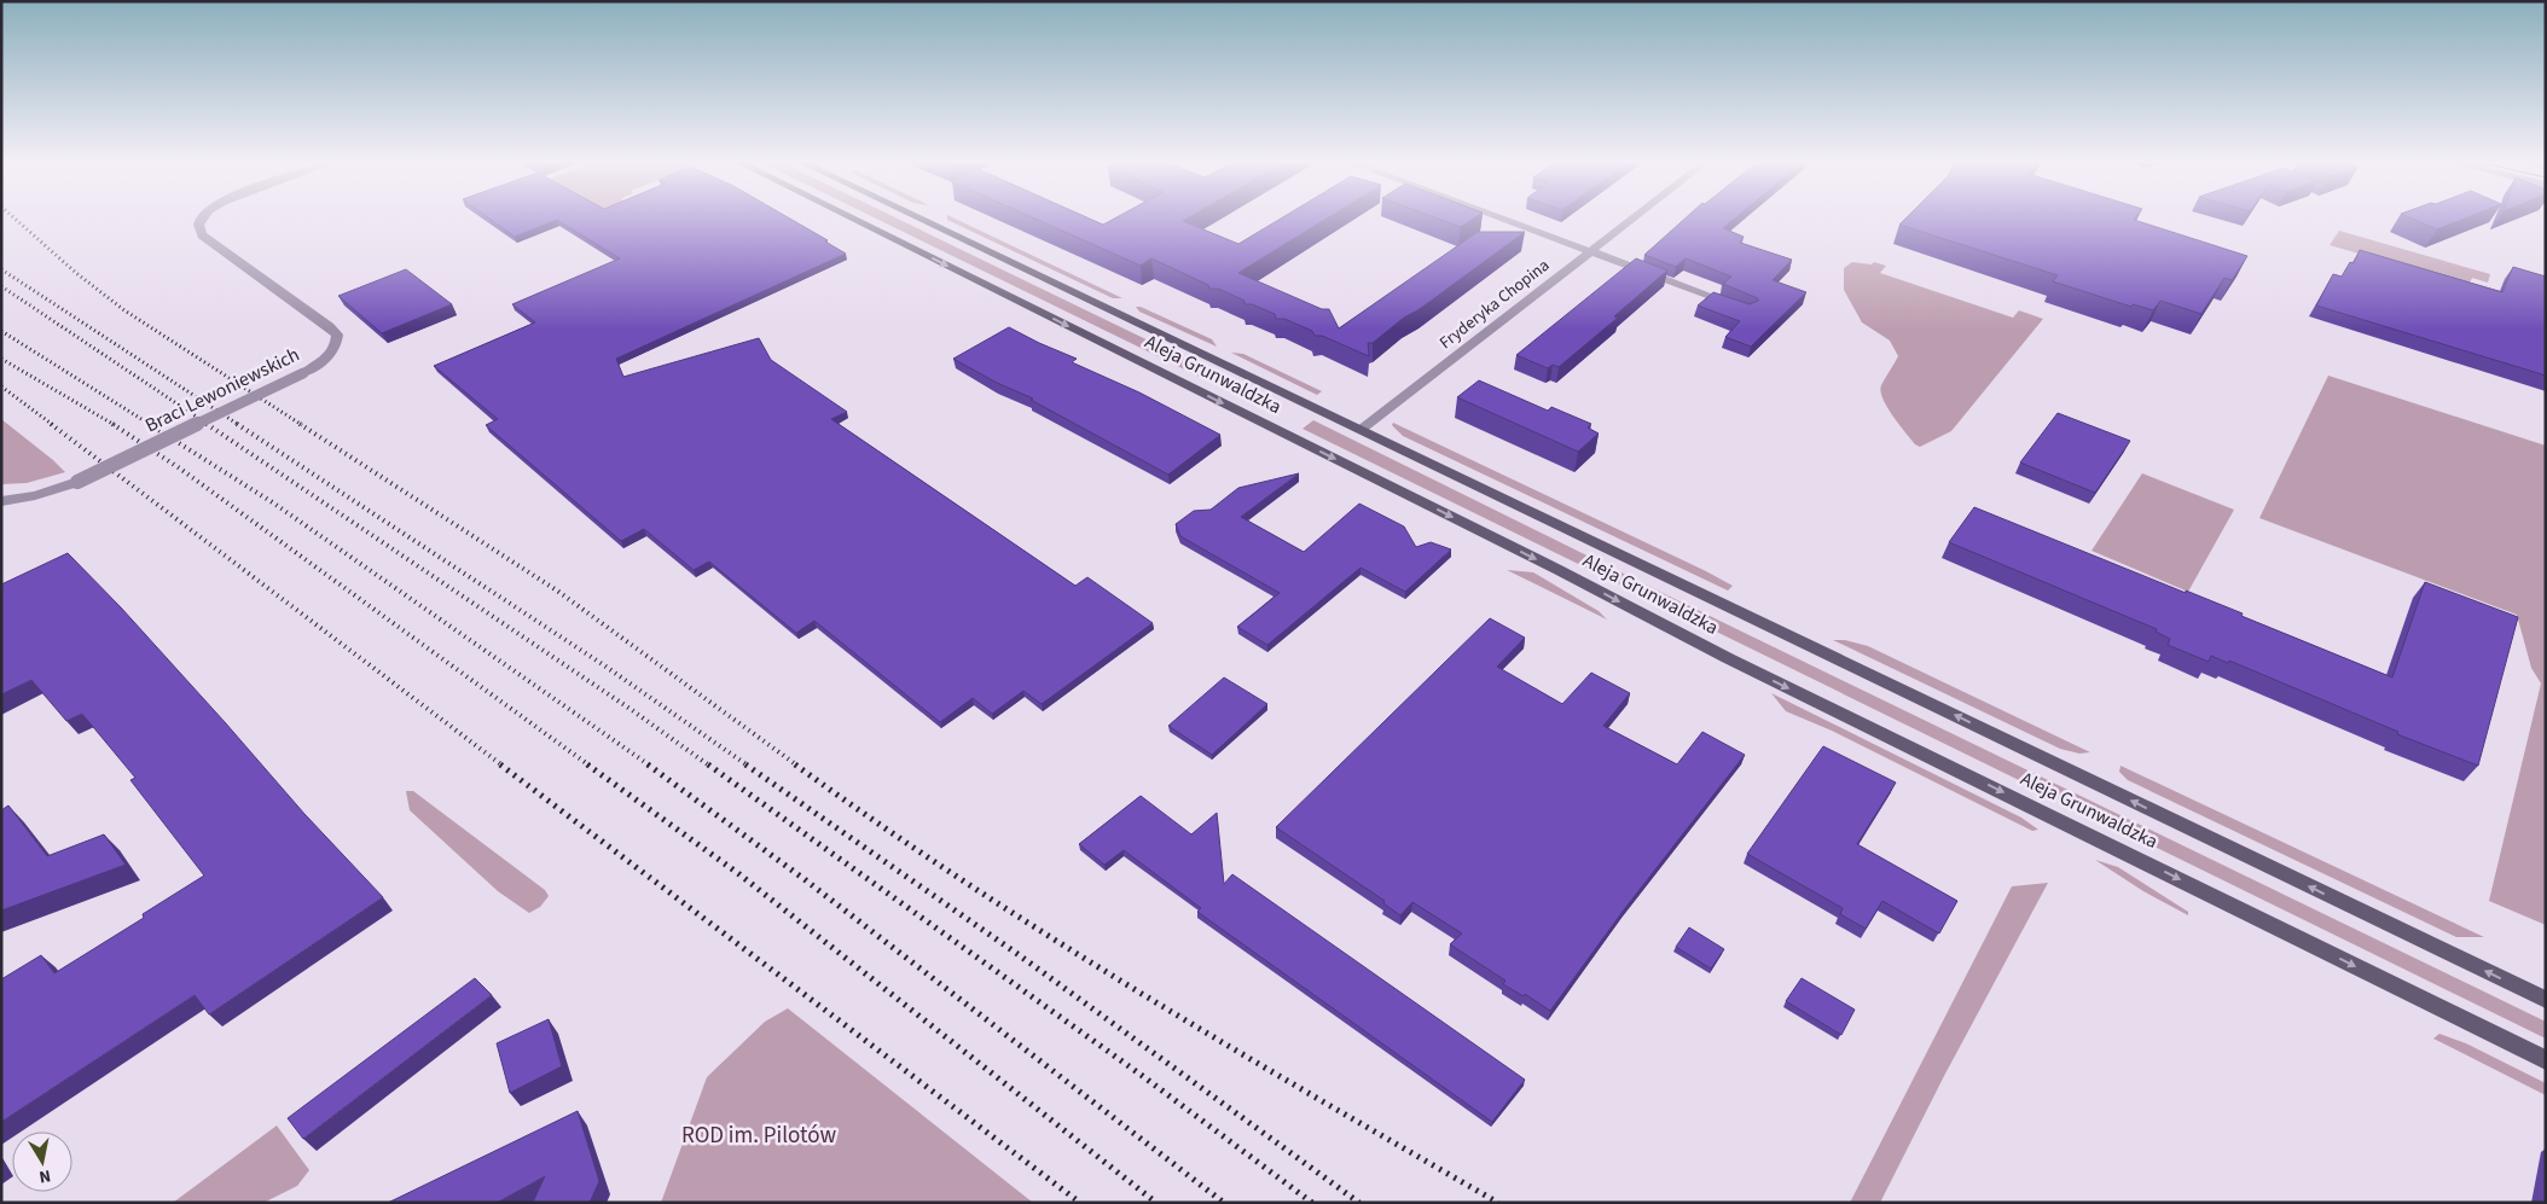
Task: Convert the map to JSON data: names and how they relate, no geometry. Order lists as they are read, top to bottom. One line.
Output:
{"streets":{"main road":["Aleja Grunwaldzka"],"street":["Fryderyka Chopina","Braci Lewoniewskich"]},"crossings":[["Fryderyka Chopina","Aleja Grunwaldzka"]],"parks":["ROD im. Pilotów"],"north":"bottom"}
